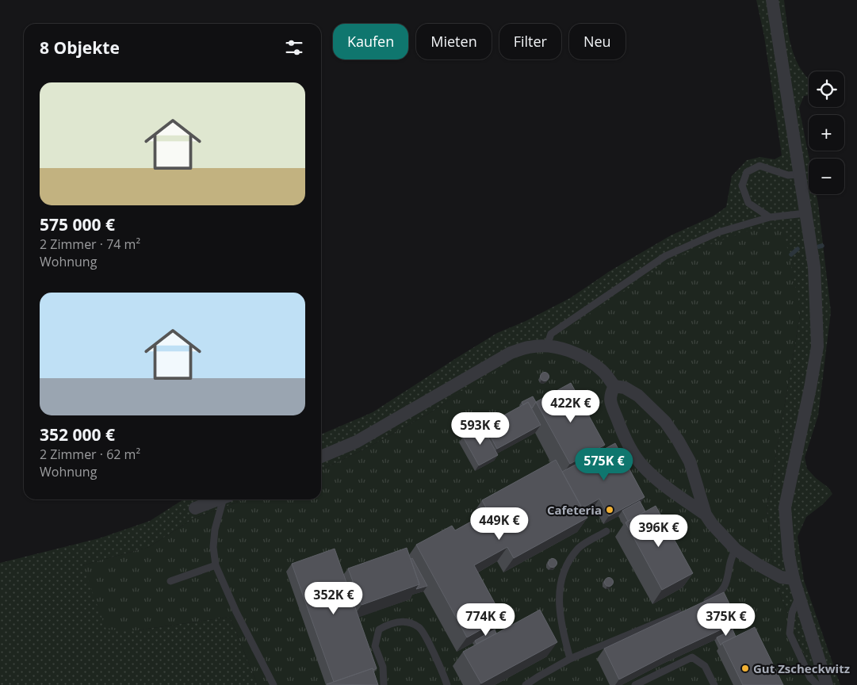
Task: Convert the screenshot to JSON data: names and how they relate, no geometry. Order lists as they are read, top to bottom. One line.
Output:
{"places":["Cafeteria","Gut Zscheckwitz"],"page":{"chip":["Kaufen","Mieten","Filter","Neu"],"heading":"8 Objekte","map_buttons":["+","−"],"list":[{"name":"575 000 €","note":"2 Zimmer · 74 m² · Wohnung"},{"name":"352 000 €","note":"2 Zimmer · 62 m² · Wohnung"}],"price":["422K €","593K €","575K €","449K €","396K €","352K €","774K €","375K €"]}}
